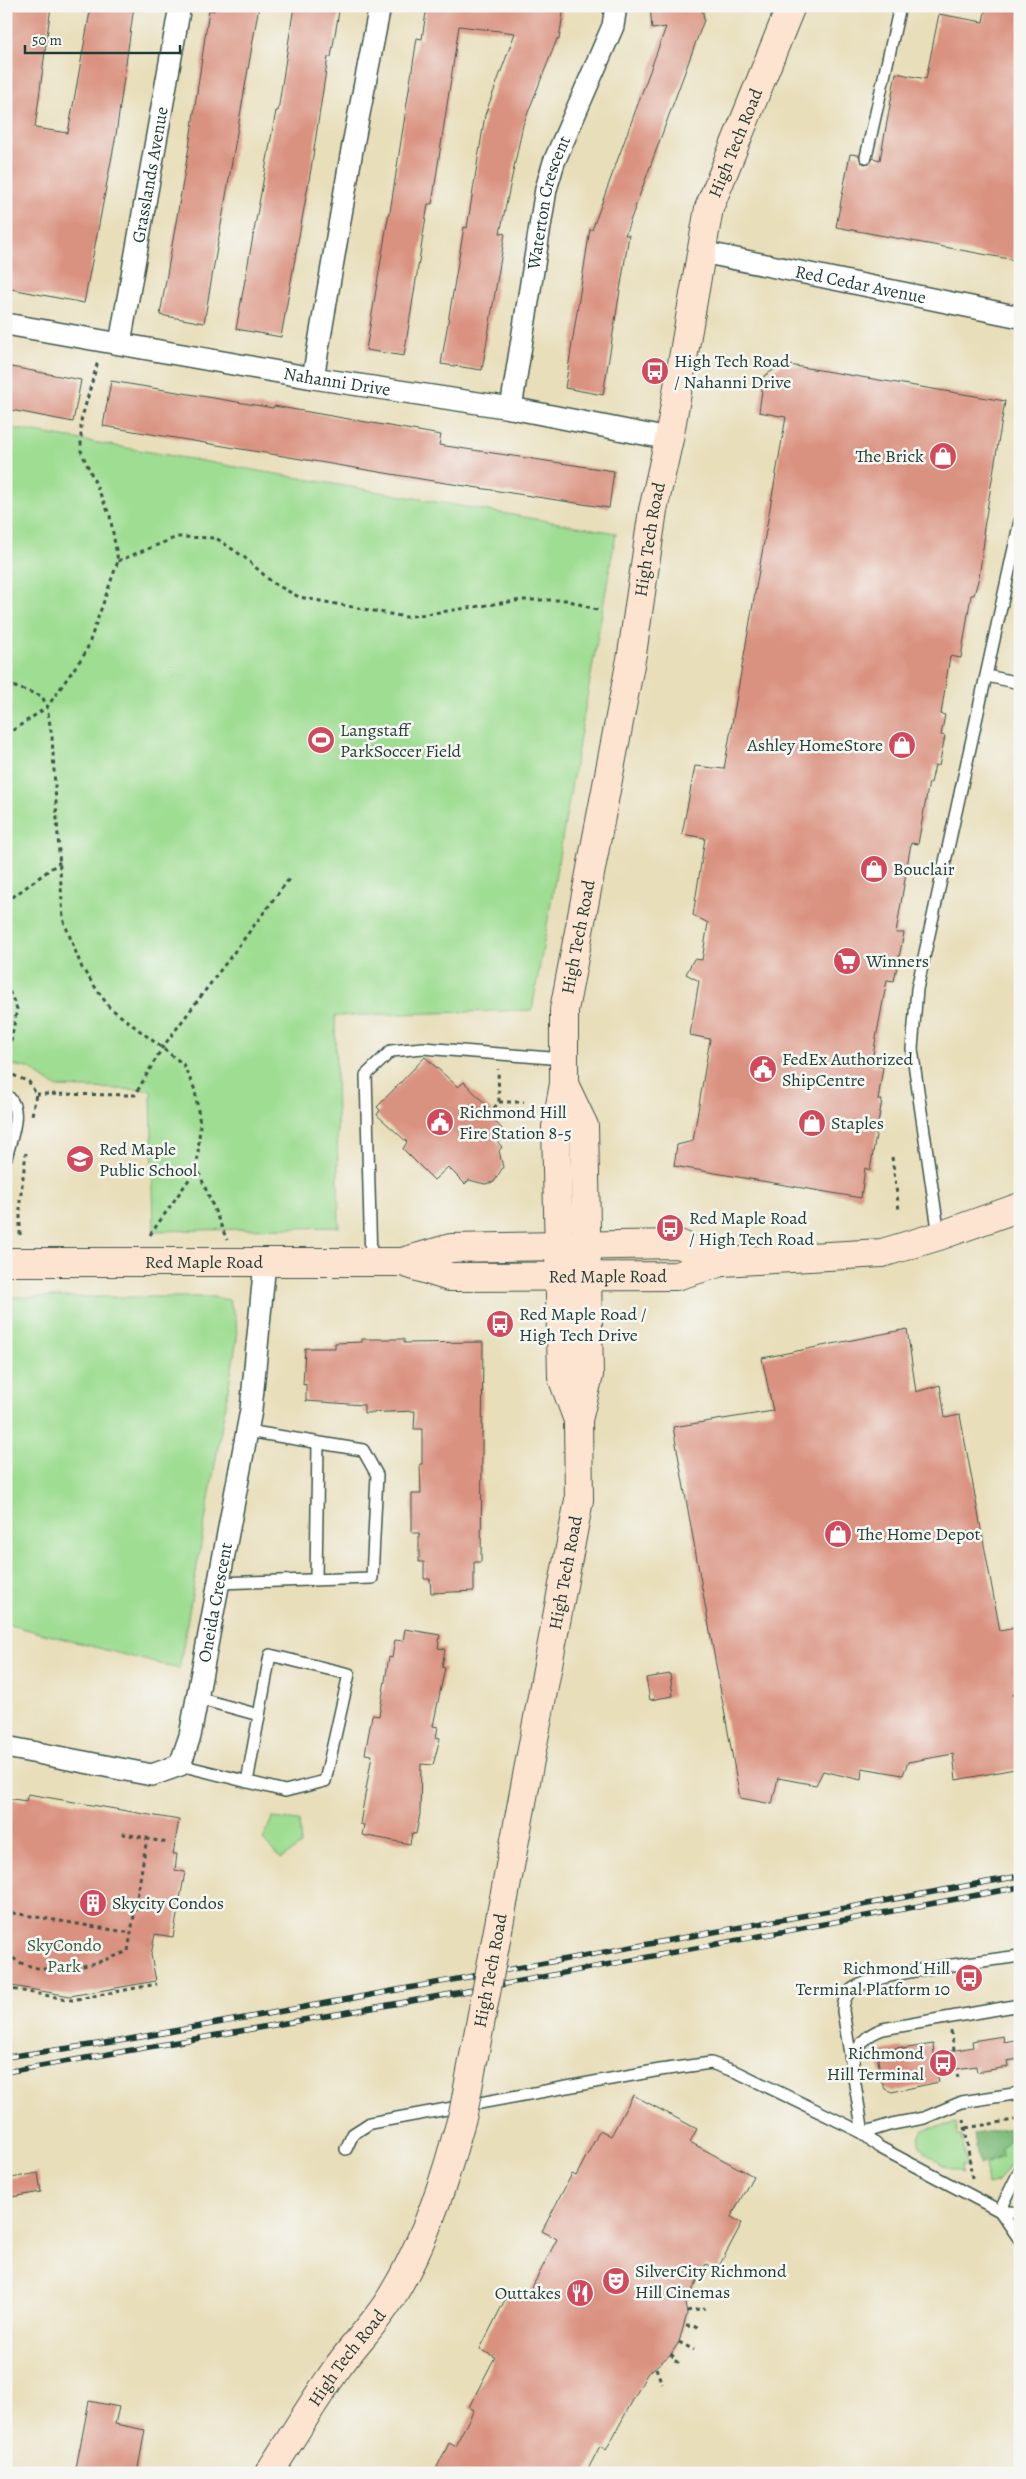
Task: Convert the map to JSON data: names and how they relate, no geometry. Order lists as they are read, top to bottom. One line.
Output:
{"streets":{"street":["High Tech Road","Grasslands Avenue","Waterton Crescent","Red Cedar Avenue","Nahanni Drive","Red Maple Road","Oneida Crescent"]},"crossings":[["High Tech Road","Red Cedar Avenue"],["High Tech Road","Nahanni Drive"],["High Tech Road","Red Maple Road"],["Grasslands Avenue","Nahanni Drive"],["Waterton Crescent","Nahanni Drive"],["Red Maple Road","Oneida Crescent"]],"parks":["SkyCondo Park"],"places":{"bus stop":["High Tech Road / Nahanni Drive","Red Maple Road / High Tech Road","Red Maple Road / High Tech Drive","Richmond Hill Terminal Platform 10","Richmond Hill Terminal"],"shop":["The Brick","Ashley HomeStore","Bouclair","Staples","The Home Depot"],"sports":["Langstaff ParkSoccer Field"],"supermarket":["Winners"],"public building":["FedEx Authorized ShipCentre","Richmond Hill Fire Station 8-5"],"school or university":["Red Maple Public School"],"building":["Skycity Condos"],"theatre":["SilverCity Richmond Hill Cinemas"],"restaurant":["Outtakes"]},"scale_bar":"50 m"}
